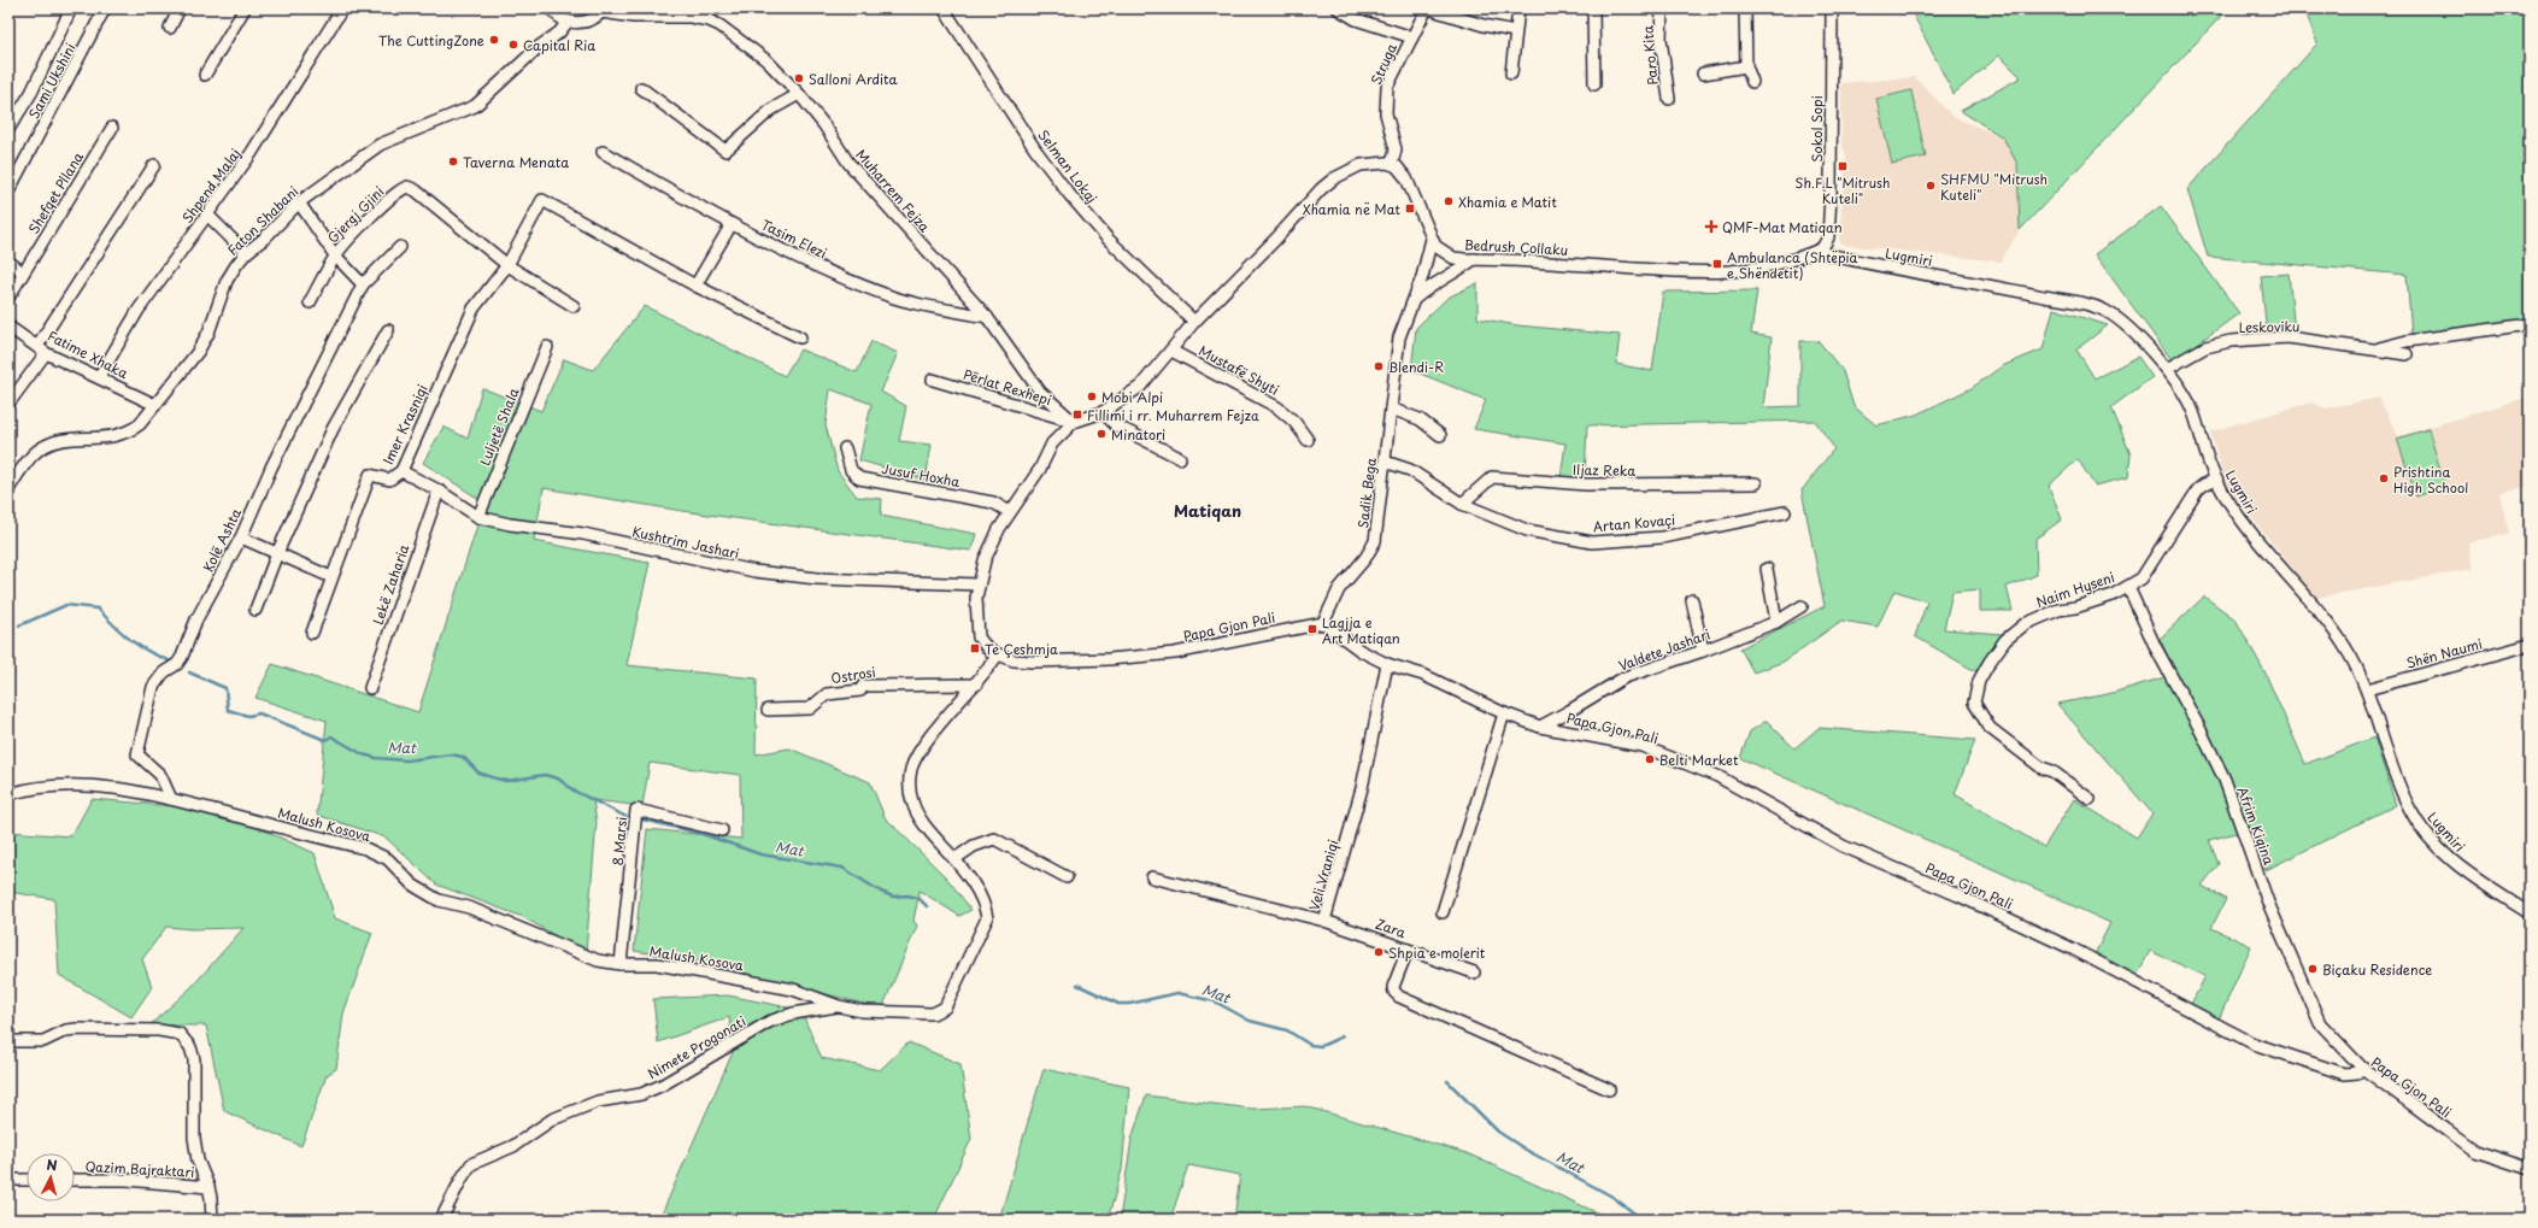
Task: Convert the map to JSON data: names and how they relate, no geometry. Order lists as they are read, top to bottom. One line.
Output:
{"streets":{"street":["Paro Kita","Struga","Sami Ukshini","Sokol Sopi","Selman Lokaj","Shpend Malaj","Muharrem Fejza","Shefqet Pllana","Gjergj Gjini","Faton Shabani","Tasim Elezi","Bedrush Çollaku","Lugmiri","Leskoviku","Fatime Xhaka","Mustafë Shyti","Përlat Rexhepi","Imer Krasniqi","Luljetë Shala","Iljaz Reka","Jusuf Hoxha","Sadik Bega","Artan Kovaçi","Kolë Ashta","Kushtrim Jashari","Lekë Zaharia","Naim Hyseni","Papa Gjon Pali","Valdete Jashari","Shën Naumi","Ostrosi","Malush Kosova","Afrim Kiqina","8 Marsi","Veli Vraniqi","Zara","Nimete Progonati","Qazim Bajraktari"]},"crossings":[["Struga","Bedrush Çollaku"],["Sokol Sopi","Bedrush Çollaku"],["Sokol Sopi","Lugmiri"],["Shpend Malaj","Fatime Xhaka"],["Muharrem Fejza","Tasim Elezi"],["Muharrem Fejza","Përlat Rexhepi"],["Gjergj Gjini","Imer Krasniqi"],["Faton Shabani","Fatime Xhaka"],["Bedrush Çollaku","Lugmiri"],["Bedrush Çollaku","Sadik Bega"],["Lugmiri","Leskoviku"],["Lugmiri","Naim Hyseni"],["Lugmiri","Shën Naumi"],["Imer Krasniqi","Kushtrim Jashari"],["Luljetë Shala","Kushtrim Jashari"],["Iljaz Reka","Artan Kovaçi"],["Sadik Bega","Artan Kovaçi"],["Sadik Bega","Papa Gjon Pali"],["Kolë Ashta","Malush Kosova"],["Kushtrim Jashari","Lekë Zaharia"],["Naim Hyseni","Afrim Kiqina"],["Papa Gjon Pali","Valdete Jashari"],["Papa Gjon Pali","Malush Kosova"],["Papa Gjon Pali","Afrim Kiqina"],["Papa Gjon Pali","Veli Vraniqi"],["Ostrosi","Malush Kosova"],["Malush Kosova","8 Marsi"],["Malush Kosova","Nimete Progonati"],["Veli Vraniqi","Zara"]],"districts":["Matiqan"],"water":["Mat"],"places":{"other":["The CuttingZone","Capital Ria","Salloni Ardita","Taverna Menata","SHFMU \"Mitrush Kuteli\"","Xhamia e Matit","Blendi-R","Mobi Alpi","Minatori","Prishtina High School","Belti Market","Shpia e molerit","Biçaku Residence"],"transit":["Sh.F.L \"Mitrush Kuteli\"","Xhamia në Mat","Ambulanca (Shtëpia e Shëndetit)","Fillimi i rr. Muharrem Fejza","Lagjja e Art Matiqan","Te Çeshmja"],"health":["QMF-Mat Matiqan"]},"north":"top"}
